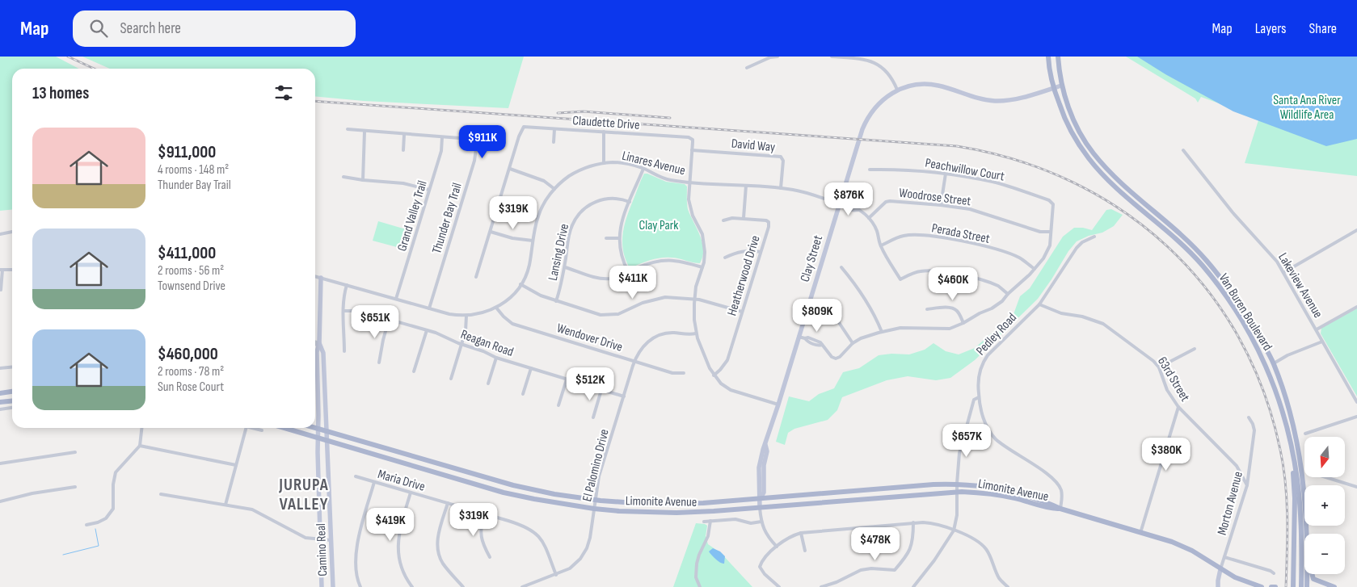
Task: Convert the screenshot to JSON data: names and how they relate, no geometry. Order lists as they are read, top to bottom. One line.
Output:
{"streets":{"main road":["Clay Street","Van Buren Boulevard","Limonite Avenue","Camino Real"],"street":["Claudette Drive","David Way","Linares Avenue","Peachwillow Court","Woodrose Street","Grand Valley Trail","Thunder Bay Trail","Perada Street","Lansing Drive","Heatherwood Drive","Lakeview Avenue","Pedley Road","Wendover Drive","Reagan Road","63rd Street","El Palomino Drive","Maria Drive","Morton Avenue"]},"crossings":[["Claudette Drive","David Way"],["David Way","Linares Avenue"],["Linares Avenue","Woodrose Street"],["Linares Avenue","Grand Valley Trail"],["Linares Avenue","Thunder Bay Trail"],["Linares Avenue","Clay Street"],["Linares Avenue","Wendover Drive"],["Linares Avenue","Camino Real"],["Peachwillow Court","Woodrose Street"],["Grand Valley Trail","Thunder Bay Trail"],["Clay Street","Van Buren Boulevard"],["Clay Street","Limonite Avenue"],["Pedley Road","63rd Street"],["Pedley Road","Limonite Avenue"],["Wendover Drive","El Palomino Drive"],["Reagan Road","El Palomino Drive"],["63rd Street","Morton Avenue"],["El Palomino Drive","Maria Drive"],["El Palomino Drive","Limonite Avenue"],["Limonite Avenue","Morton Avenue"],["Limonite Avenue","Camino Real"]],"districts":["JURUPA VALLEY"],"parks":["Santa Ana River Wildlife Area","Clay Park"],"north":"bottom","page":{"header":"Map","search":"Search here","nav":["Map","Layers","Share"],"heading":"13 homes","list":[{"name":"$911,000","note":"4 rooms · 148 m² · Thunder Bay Trail"},{"name":"$411,000","note":"2 rooms · 56 m² · Townsend Drive"},{"name":"$460,000","note":"2 rooms · 78 m² · Sun Rose Court"}],"price":["$911K","$876K","$319K","$411K","$460K","$809K","$651K","$512K","$657K","$380K","$319K","$419K","$478K"],"map_buttons":["+","−"]}}
